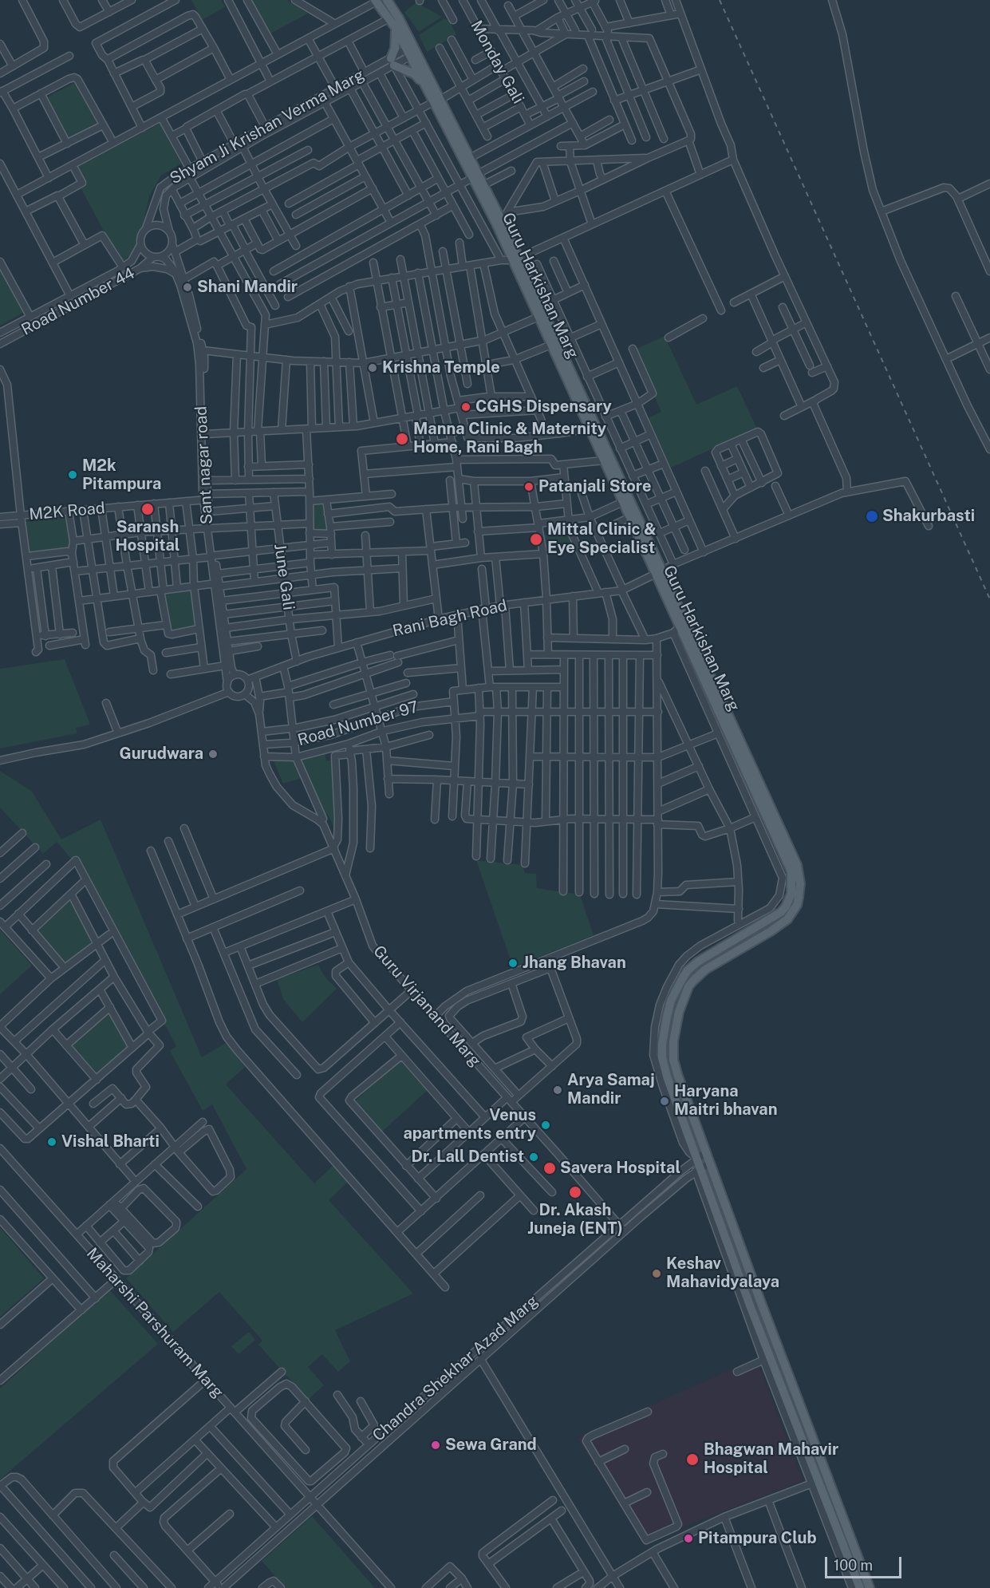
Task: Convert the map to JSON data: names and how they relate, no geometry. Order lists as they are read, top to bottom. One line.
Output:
{"streets":{"main road":["Guru Harkishan Marg"],"street":["Monday Gali","Shyam Ji Krishan Verma Marg","Road Number 44","Sant nagar road","M2K Road","June Gali","Rani Bagh Road","Road Number 97","Guru Virjanand Marg","Maharshi Parshuram Marg","Chandra Shekhar Azad Marg"]},"crossings":[["Shyam Ji Krishan Verma Marg","Guru Harkishan Marg"],["Shyam Ji Krishan Verma Marg","Road Number 44"],["Shyam Ji Krishan Verma Marg","Sant nagar road"],["Guru Harkishan Marg","Rani Bagh Road"],["Guru Harkishan Marg","Chandra Shekhar Azad Marg"],["Road Number 44","Sant nagar road"],["Sant nagar road","M2K Road"],["Sant nagar road","Rani Bagh Road"],["M2K Road","June Gali"],["June Gali","Rani Bagh Road"],["Rani Bagh Road","Guru Virjanand Marg"],["Road Number 97","Guru Virjanand Marg"],["Guru Virjanand Marg","Chandra Shekhar Azad Marg"],["Maharshi Parshuram Marg","Chandra Shekhar Azad Marg"]],"places":["Shani Mandir","Krishna Temple","CGHS Dispensary","Manna Clinic & Maternity Home, Rani Bagh","M2k Pitampura","Patanjali Store","Saransh Hospital","Shakurbasti","Mittal Clinic & Eye Specialist","Gurudwara","Jhang Bhavan","Arya Samaj Mandir","Haryana Maitri bhavan","Venus apartments entry","Vishal Bharti","Dr. Lall Dentist","Savera Hospital","Dr. Akash Juneja (ENT)","Keshav Mahavidyalaya","Sewa Grand","Bhagwan Mahavir Hospital","Pitampura Club"],"scale_bar":"100 m"}
